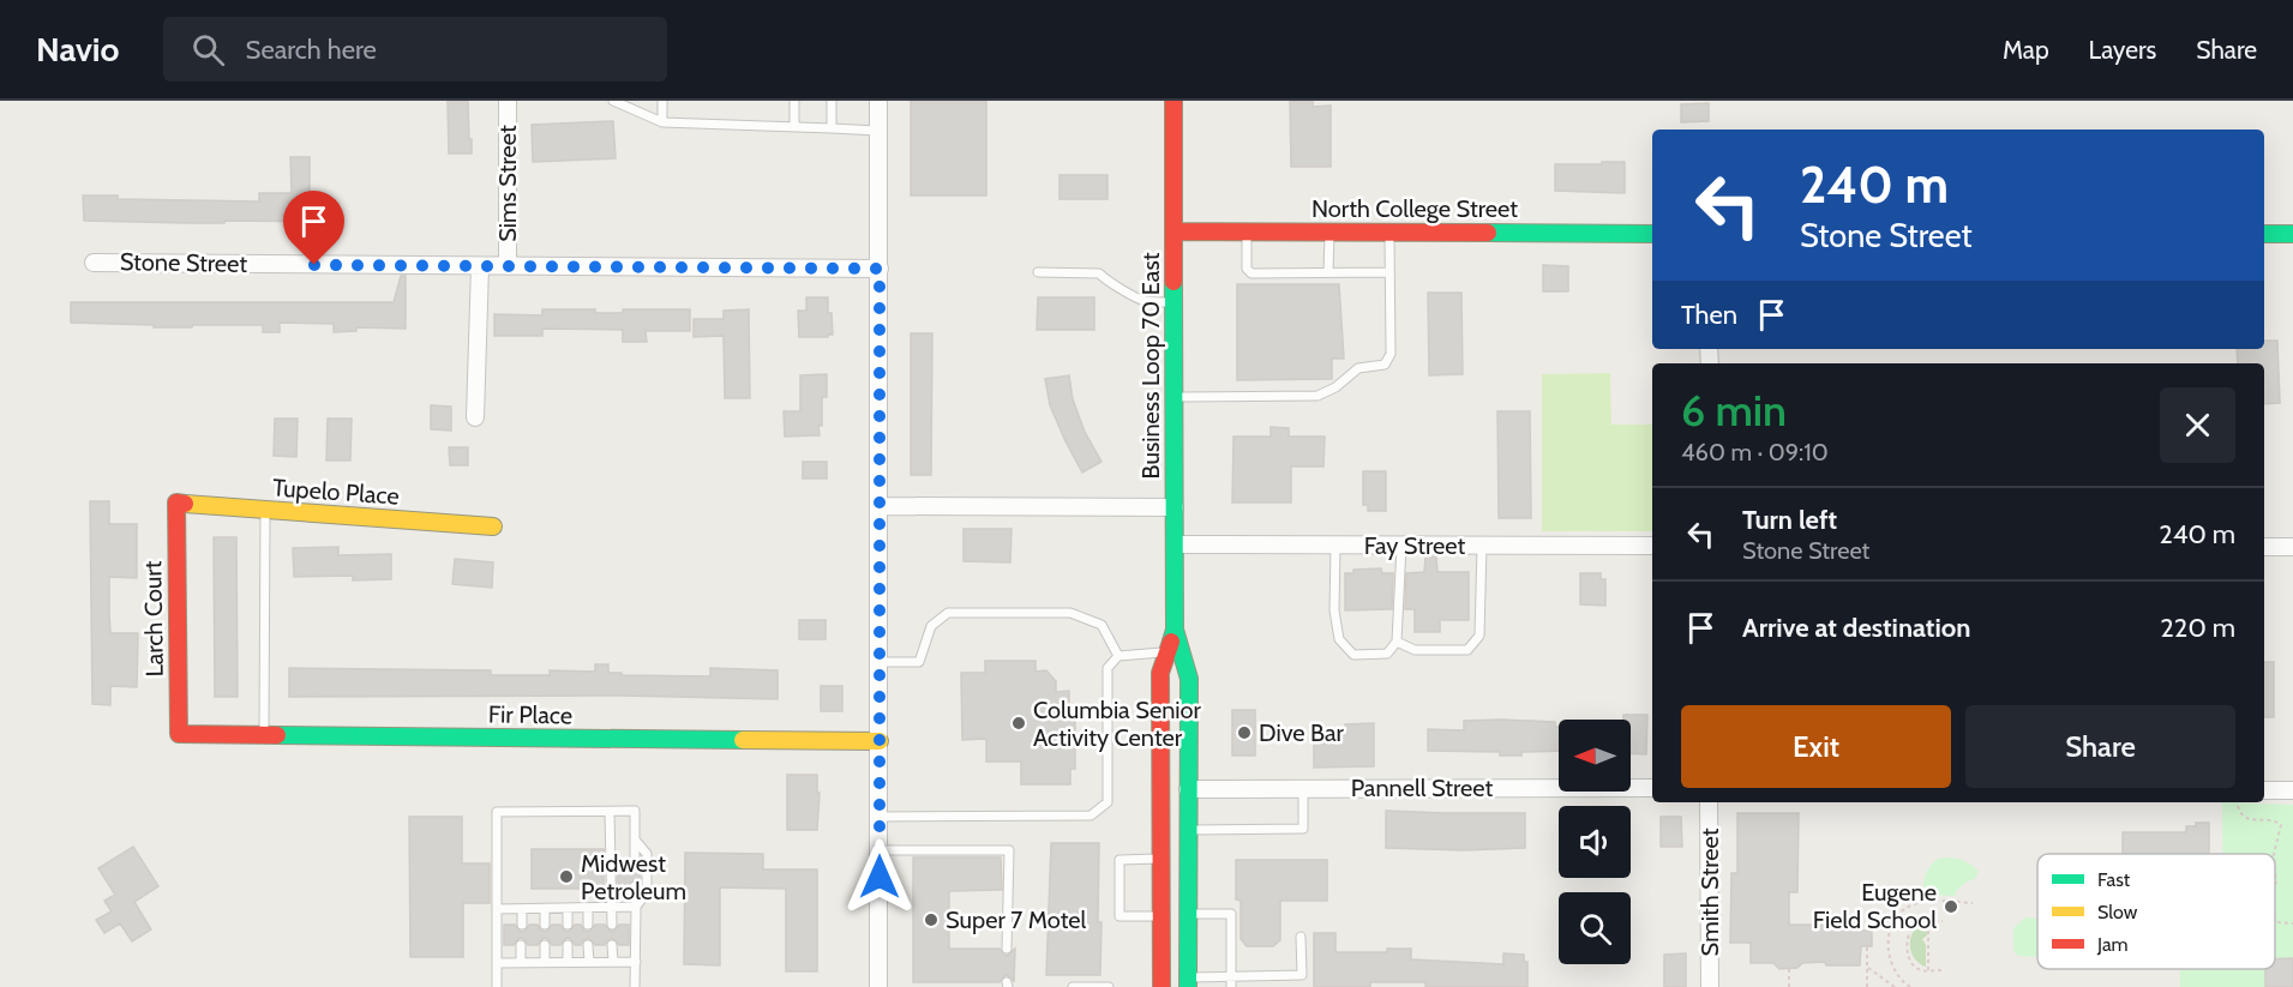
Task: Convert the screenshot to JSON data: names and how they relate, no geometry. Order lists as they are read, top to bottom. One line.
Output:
{"streets":{"main road":["North College Street","Business Loop 70 East","Tupelo Place","Larch Court","Fir Place"],"street":["Sims Street","Stone Street","Fay Street","Pannell Street","Smith Street"]},"crossings":[["Sims Street","Stone Street"],["North College Street","Business Loop 70 East"],["Business Loop 70 East","Fay Street"],["Business Loop 70 East","Pannell Street"],["Tupelo Place","Larch Court"],["Larch Court","Fir Place"]],"places":["Columbia Senior Activity Center","Dive Bar","Midwest Petroleum","Eugene Field School","Super 7 Motel"],"legend":["Fast","Slow","Jam"],"north":"left","page":{"header":"Navio","search":"Search here","nav":["Map","Layers","Share"],"turn":["240 m","Stone Street"],"then":"Then","heading":["6 min","460 m · 09:10"],"list":[{"name":"Turn left","note":"Stone Street","value":"240 m"},{"name":"Arrive at destination","value":"220 m"}],"buttons":["Exit","Share"]}}
